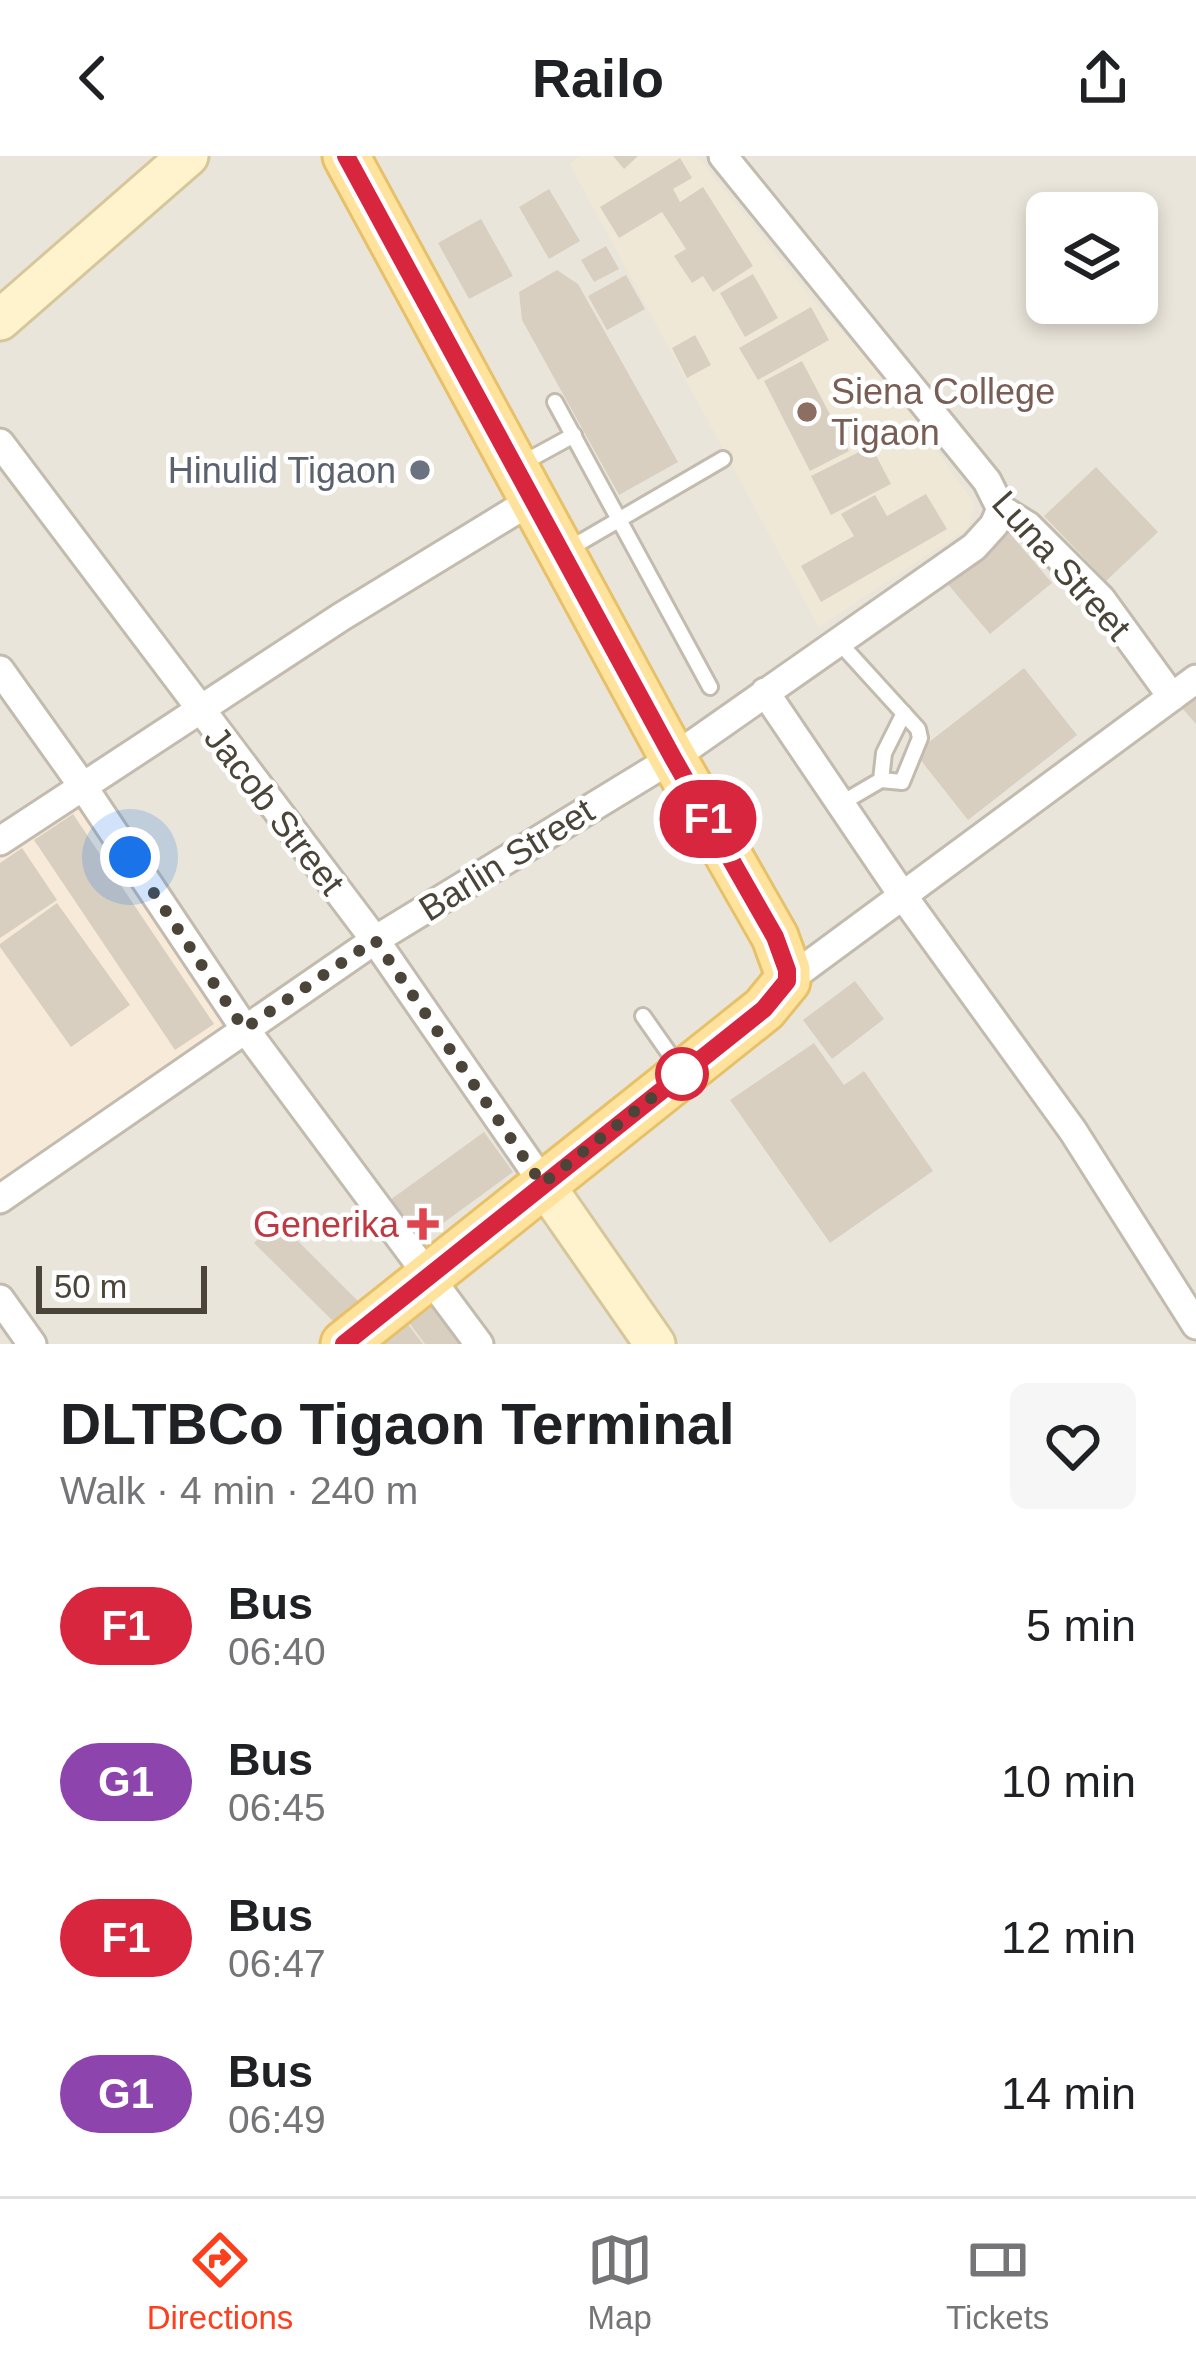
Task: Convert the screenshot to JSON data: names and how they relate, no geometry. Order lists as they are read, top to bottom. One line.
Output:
{"streets":{"street":["Luna Street","Jacob Street","Barlin Street"]},"crossings":[["Luna Street","Barlin Street"],["Jacob Street","Barlin Street"]],"places":{"other":["Siena College Tigaon","Hinulid Tigaon"],"health":["Generika"]},"lines":["bus line F1"],"scale_bar":"50 m","page":{"header":"Railo","on_map":"F1","scale":"50 m","heading":["DLTBCo Tigaon Terminal","Walk · 4 min · 240 m"],"list":[{"mark":"F1","name":"Bus","note":"06:40","value":"5 min"},{"mark":"G1","name":"Bus","note":"06:45","value":"10 min"},{"mark":"F1","name":"Bus","note":"06:47","value":"12 min"},{"mark":"G1","name":"Bus","note":"06:49","value":"14 min"}],"tabs":["Directions","Map","Tickets"]}}
